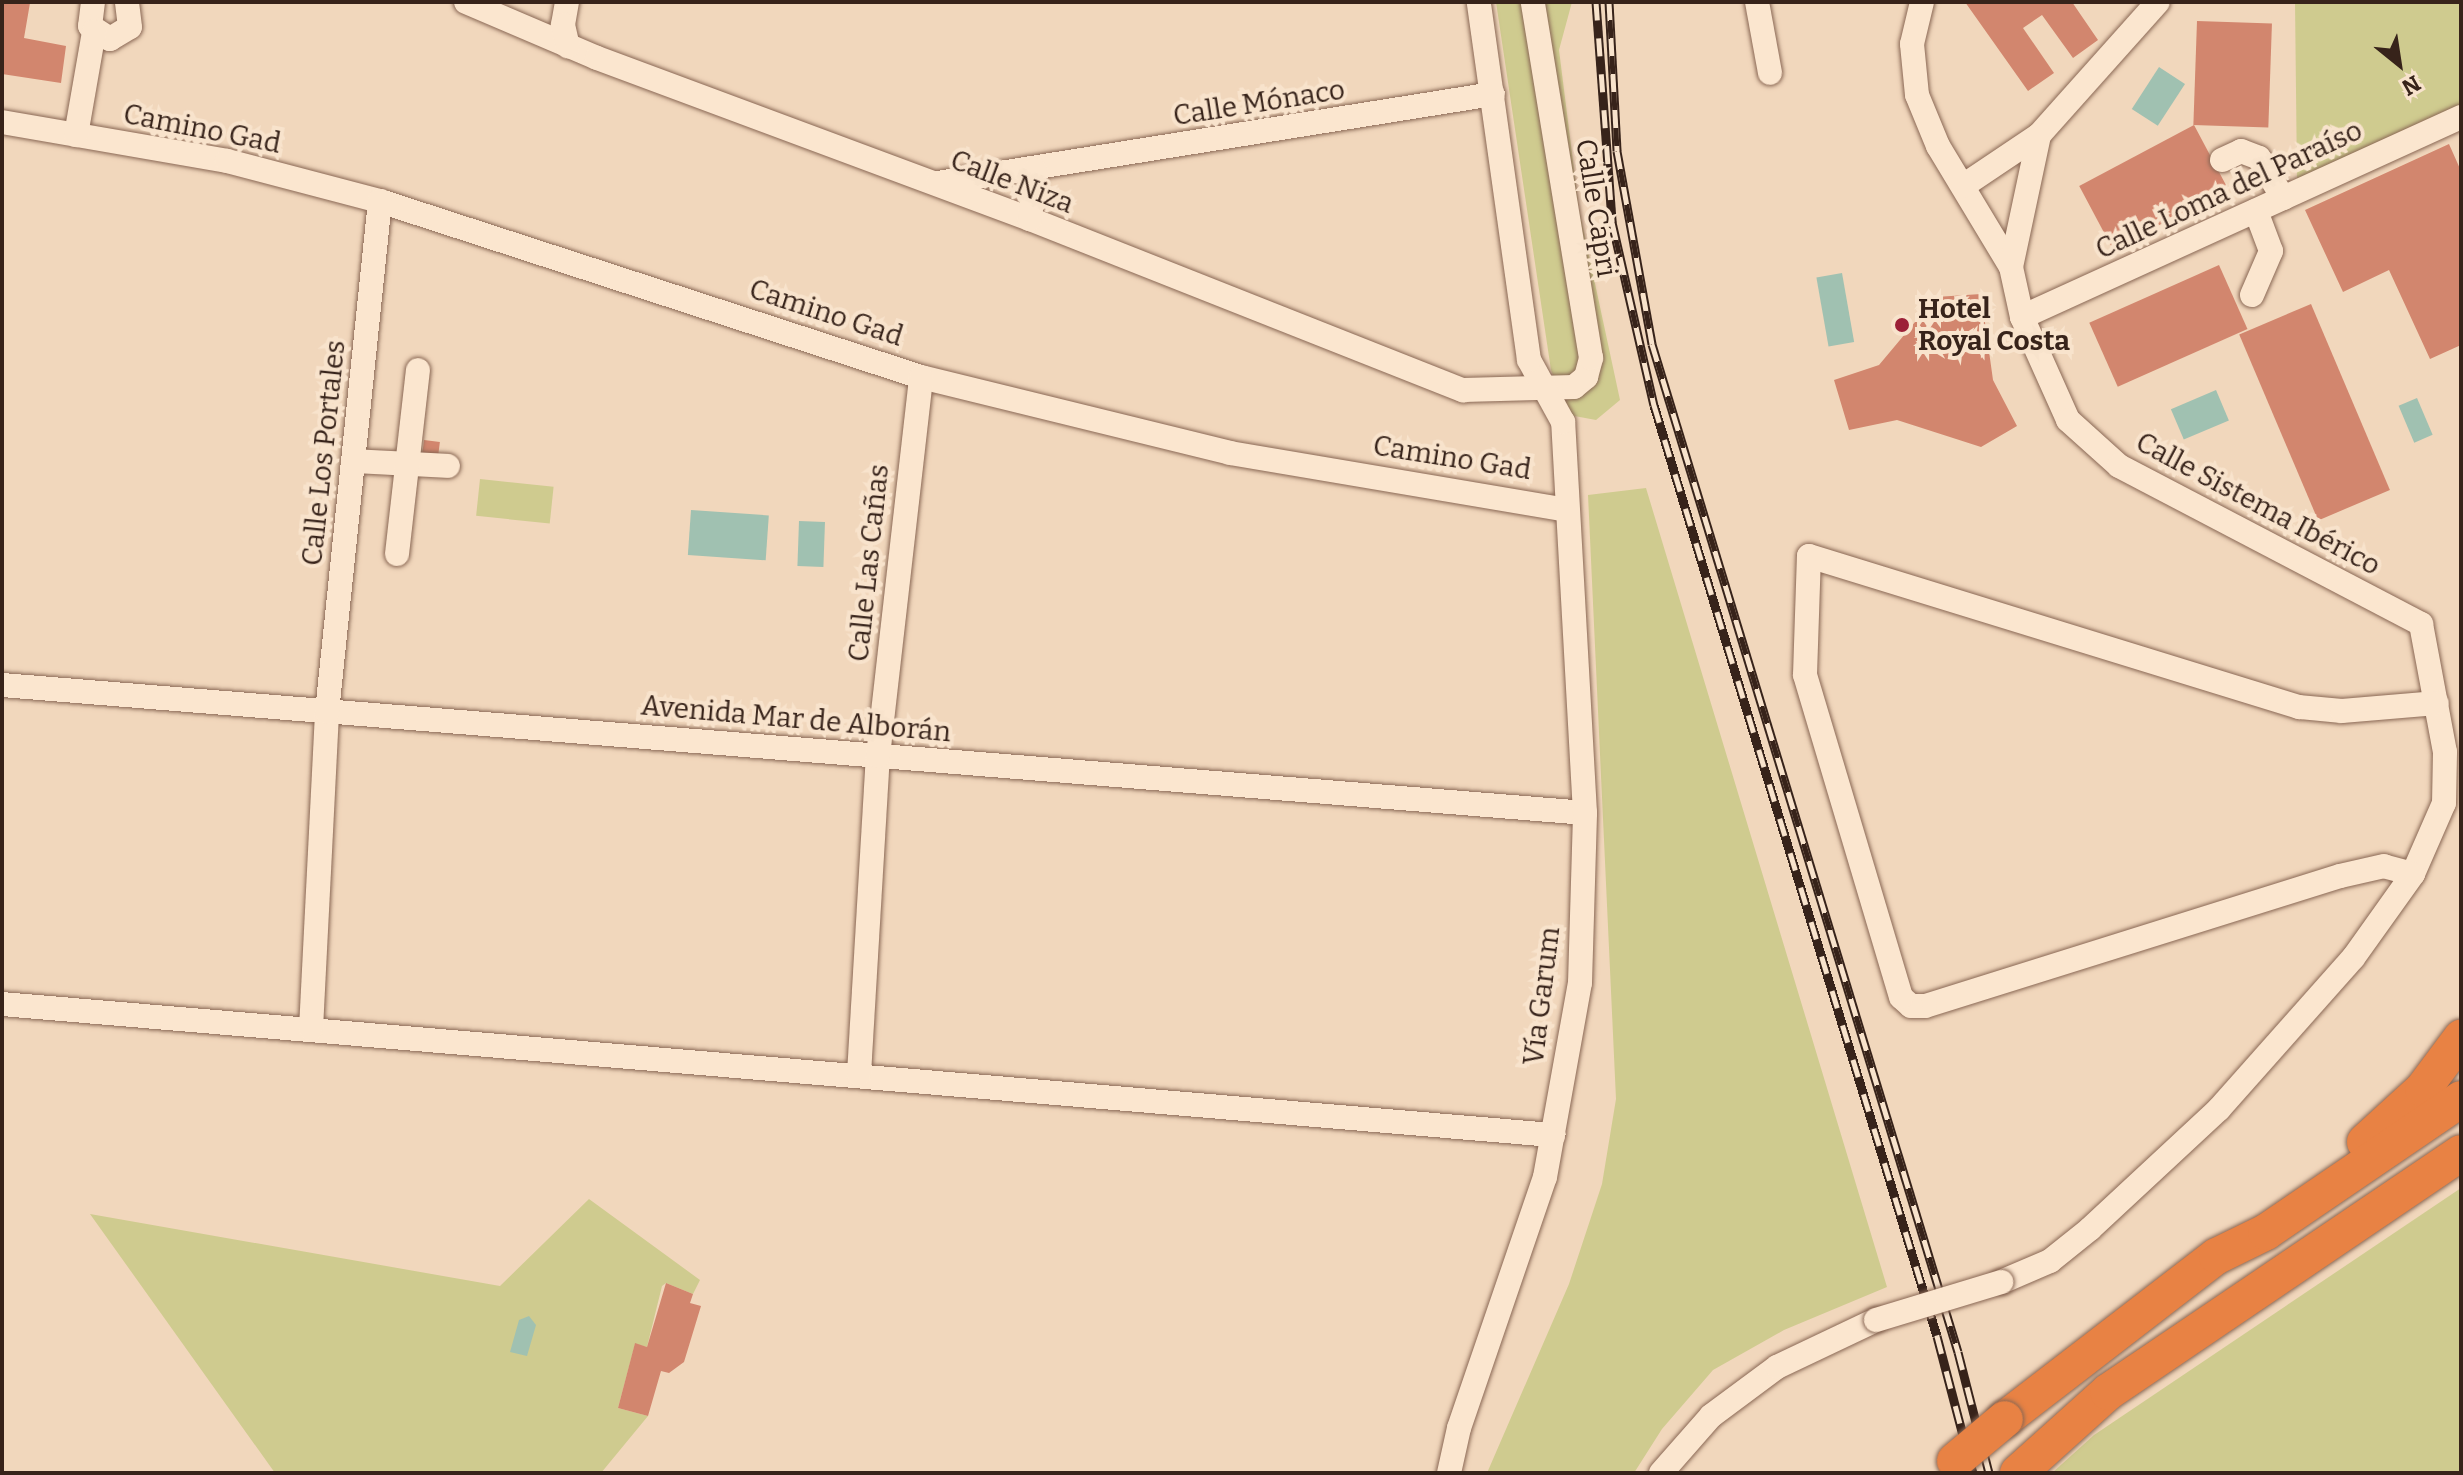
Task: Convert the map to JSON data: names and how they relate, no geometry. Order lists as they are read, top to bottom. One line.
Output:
{"streets":{"street":["Calle Mónaco","Camino Gad","Calle Niza","Calle Loma del Paraíso","Calle Capri","Calle Los Portales","Calle Sistema Ibérico","Calle Las Cañas","Avenida Mar de Alborán","Vía Garum"]},"crossings":[["Calle Mónaco","Calle Niza"],["Camino Gad","Calle Los Portales"],["Camino Gad","Calle Las Cañas"],["Camino Gad","Vía Garum"],["Calle Niza","Calle Capri"],["Calle Loma del Paraíso","Calle Sistema Ibérico"],["Calle Los Portales","Avenida Mar de Alborán"],["Calle Las Cañas","Avenida Mar de Alborán"],["Avenida Mar de Alborán","Vía Garum"]],"places":["Hotel Royal Costa"],"north":"bottom right"}
